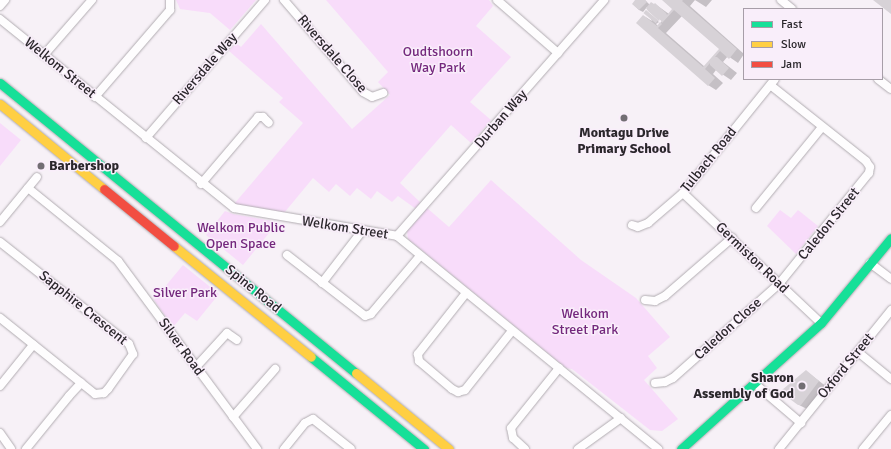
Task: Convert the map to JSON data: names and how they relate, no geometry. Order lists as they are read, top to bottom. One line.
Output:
{"streets":{"main road":["Spine Road"],"street":["Riversdale Close","Welkom Street","Riversdale Way","Durban Way","Tulbach Road","Caledon Street","Germiston Road","Sapphire Crescent","Caledon Close","Silver Road","Oxford Street"]},"crossings":[["Welkom Street","Riversdale Way"],["Welkom Street","Durban Way"],["Tulbach Road","Germiston Road"],["Caledon Street","Germiston Road"],["Caledon Street","Caledon Close"],["Germiston Road","Caledon Close"]],"parks":["Oudtshoorn Way Park","Welkom Public Open Space","Silver Park","Welkom Street Park"],"places":["Montagu Drive Primary School","Barbershop","Sharon Assembly of God"],"legend":["Fast","Slow","Jam"]}
